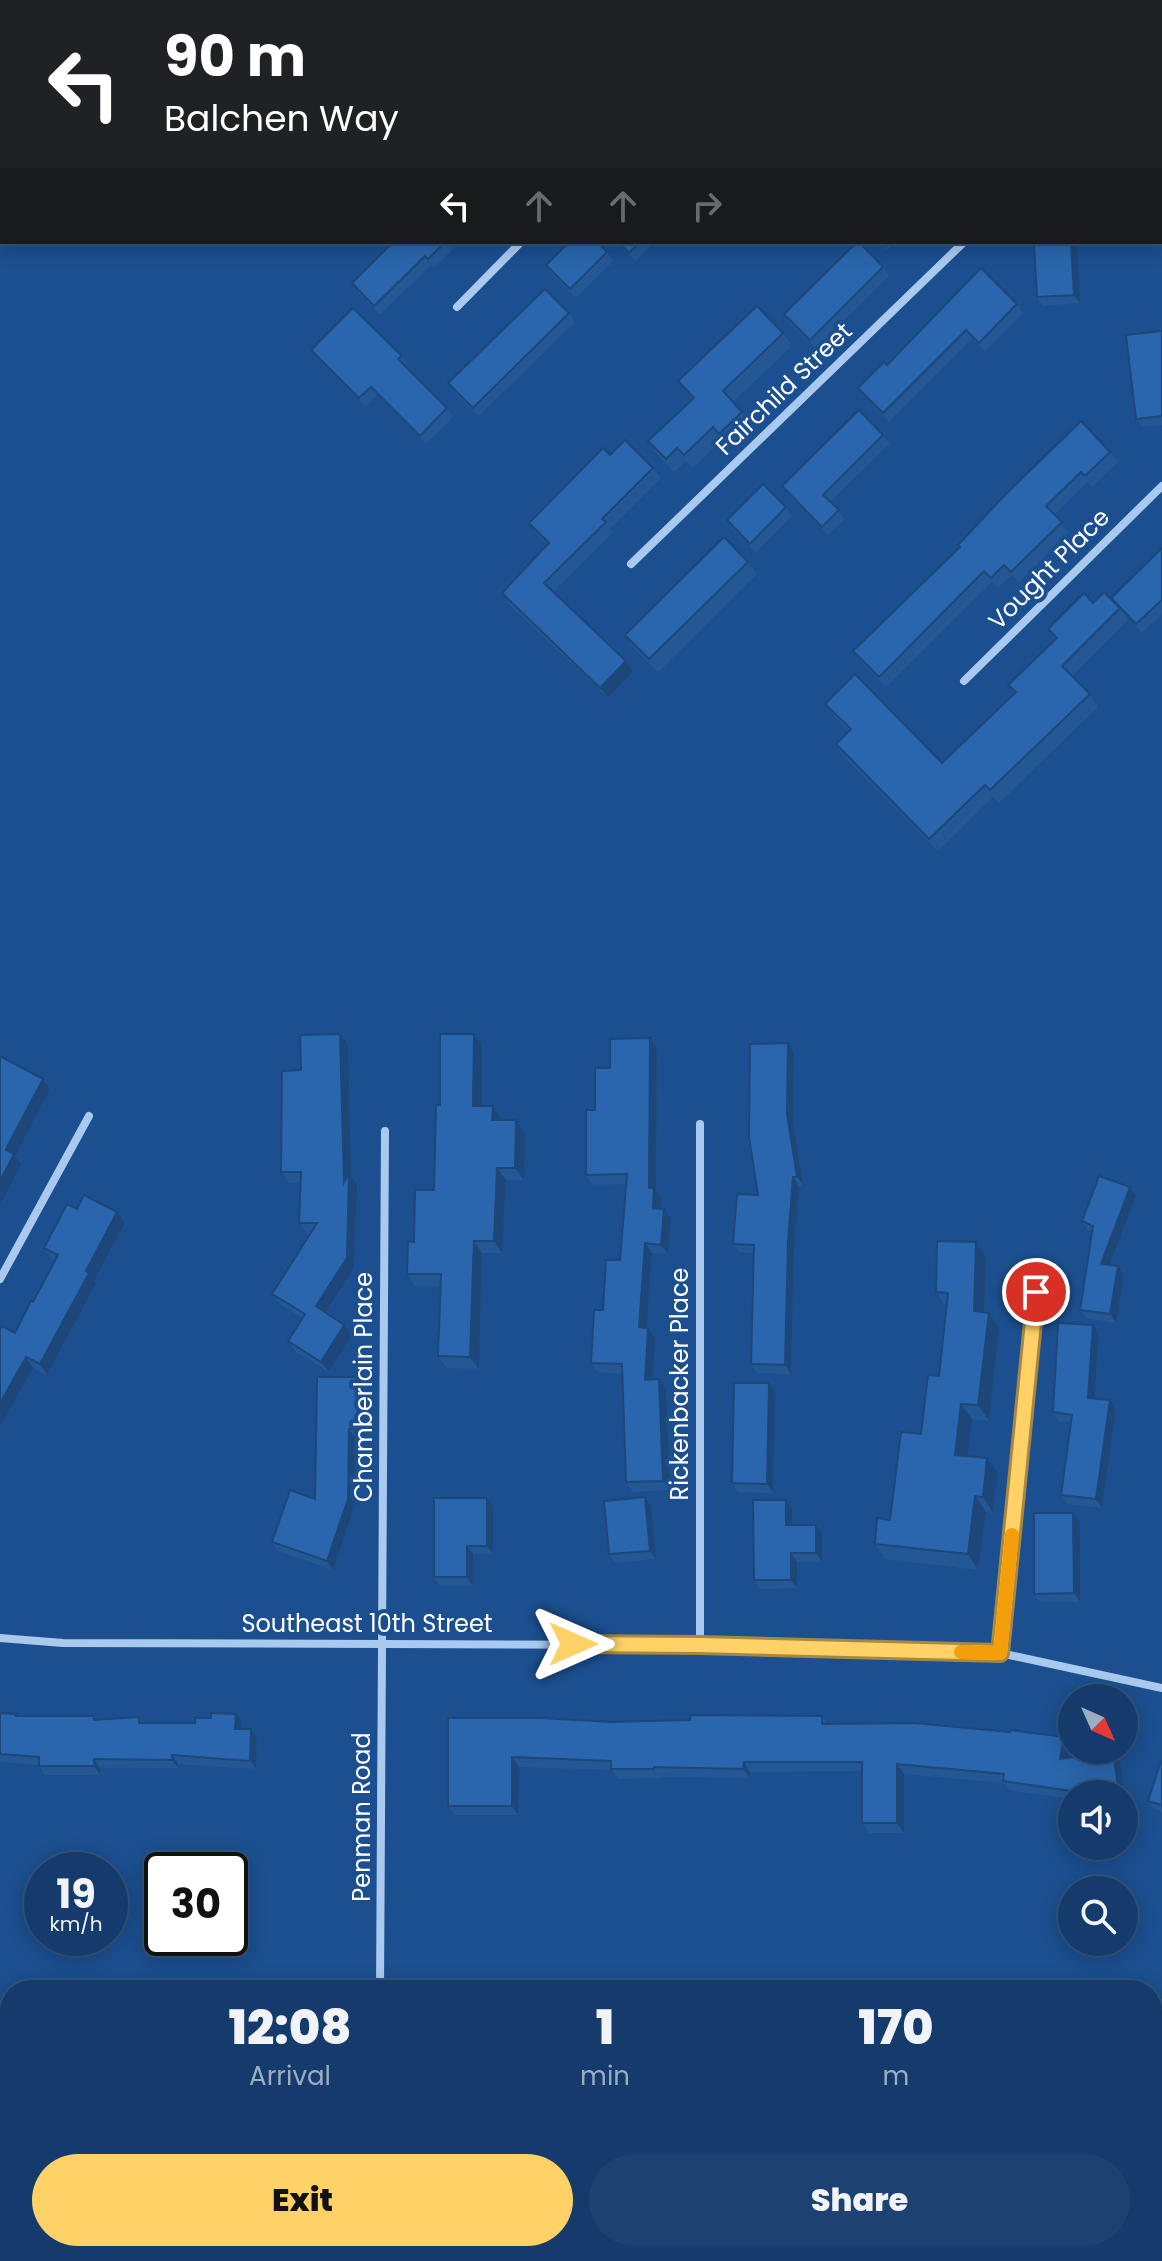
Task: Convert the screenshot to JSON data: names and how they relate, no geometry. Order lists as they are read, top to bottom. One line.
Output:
{"streets":{"street":["Fairchild Street","Vought Place","Rickenbacker Place","Chamberlain Place","Southeast 10th Street","Penman Road"]},"crossings":[["Rickenbacker Place","Southeast 10th Street"],["Chamberlain Place","Southeast 10th Street"],["Chamberlain Place","Penman Road"],["Southeast 10th Street","Penman Road"]],"north":"bottom right","page":{"turn":["90 m","Balchen Way"],"speed":"19 km/h","limit":"30","eta":["12:08","Arrival","1","min","170","m"],"buttons":["Exit","Share"]}}
